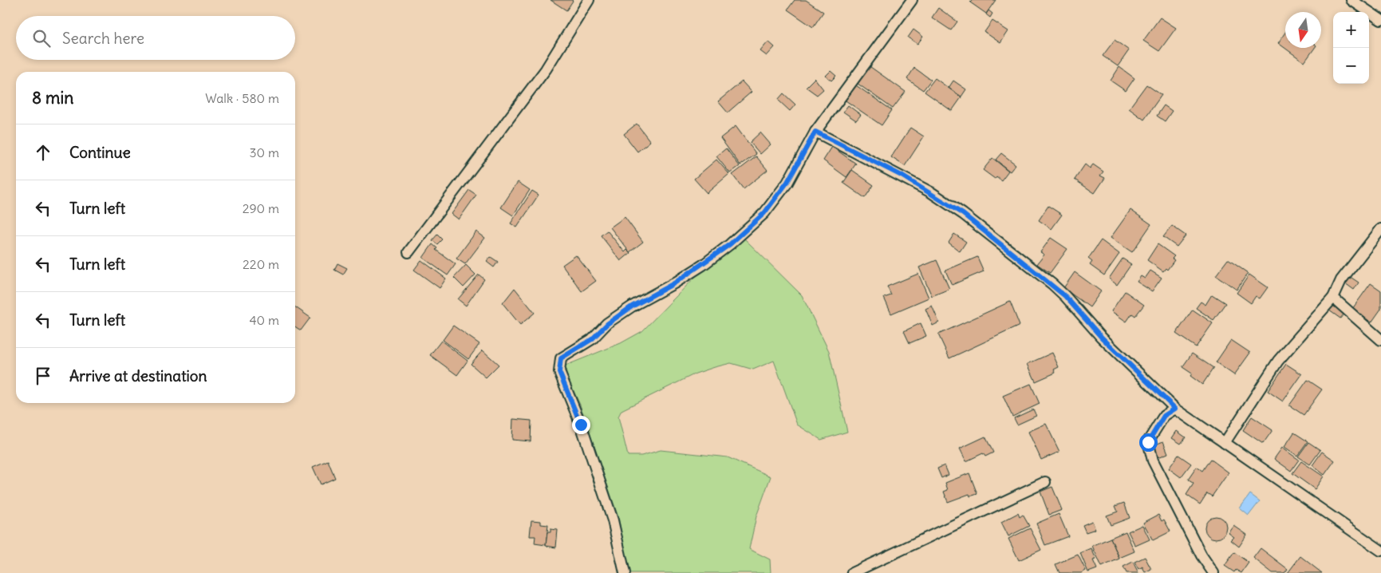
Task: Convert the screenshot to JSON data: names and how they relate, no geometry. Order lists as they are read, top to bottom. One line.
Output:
{"north":"bottom","page":{"map_buttons":["+","−"],"search":"Search here","heading":["8 min","Walk · 580 m"],"list":[["Continue","30 m"],["Turn left","290 m"],["Turn left","220 m"],["Turn left","40 m"],"Arrive at destination"]}}
